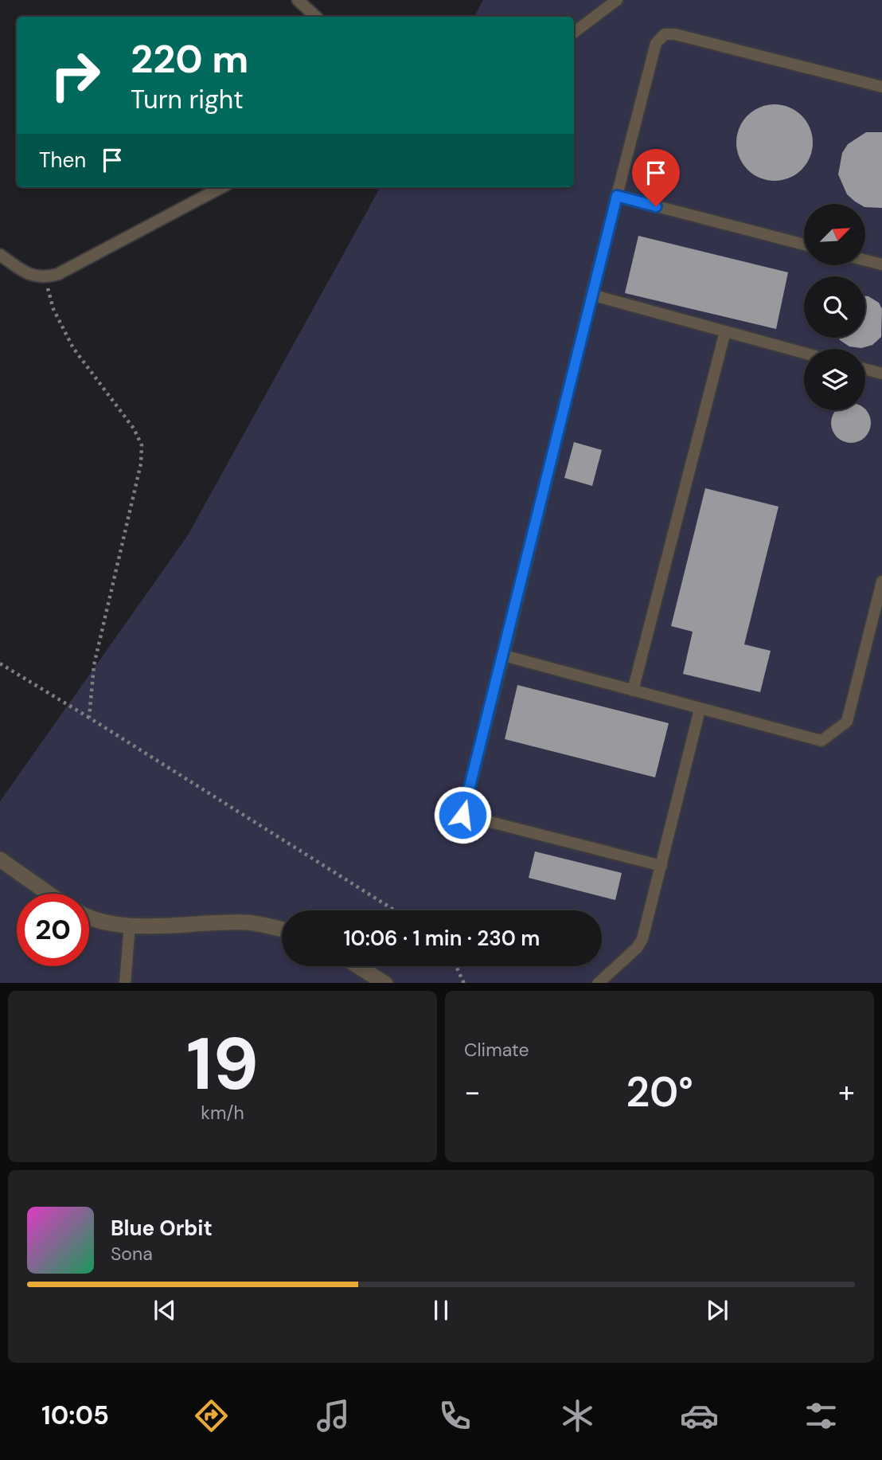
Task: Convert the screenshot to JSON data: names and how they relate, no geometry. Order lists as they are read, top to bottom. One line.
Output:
{"north":"top right","page":{"turn":["220 m","Turn right"],"then":"Then","limit":"20","trip":"10:06 · 1 min · 230 m","tile":[["19","km/h"],"Climate"],"heat":["−","20°","+"],"song":["Blue Orbit","Sona"],"tabs":"10:05"}}
